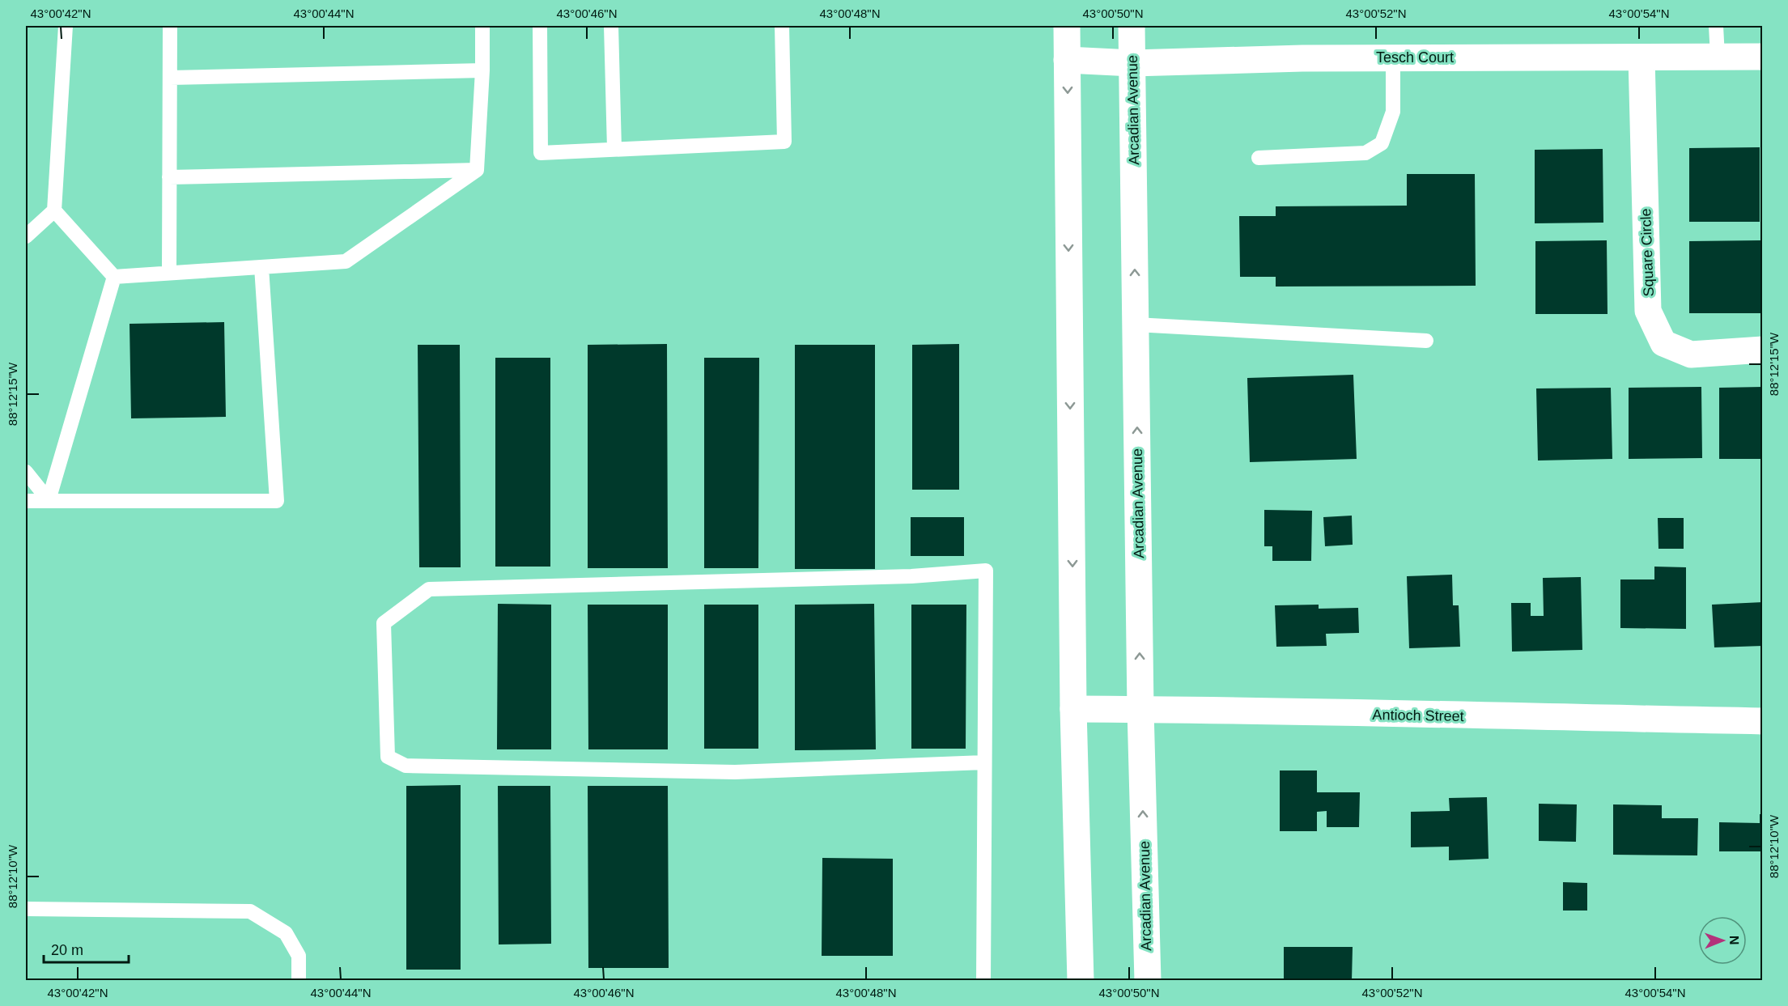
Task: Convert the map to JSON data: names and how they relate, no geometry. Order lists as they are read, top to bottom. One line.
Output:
{"streets":{"main road":["Tesch Court","Arcadian Avenue","Square Circle","Antioch Street"]},"crossings":[["Tesch Court","Arcadian Avenue"],["Tesch Court","Square Circle"],["Arcadian Avenue","Antioch Street"]],"scale_bar":"20 m","north":"right","coordinates":["43°00'42\"N","43°00'44\"N","43°00'46\"N","43°00'48\"N","43°00'50\"N","43°00'52\"N","43°00'54\"N","88°12'15\"W","88°12'10\"W"]}
